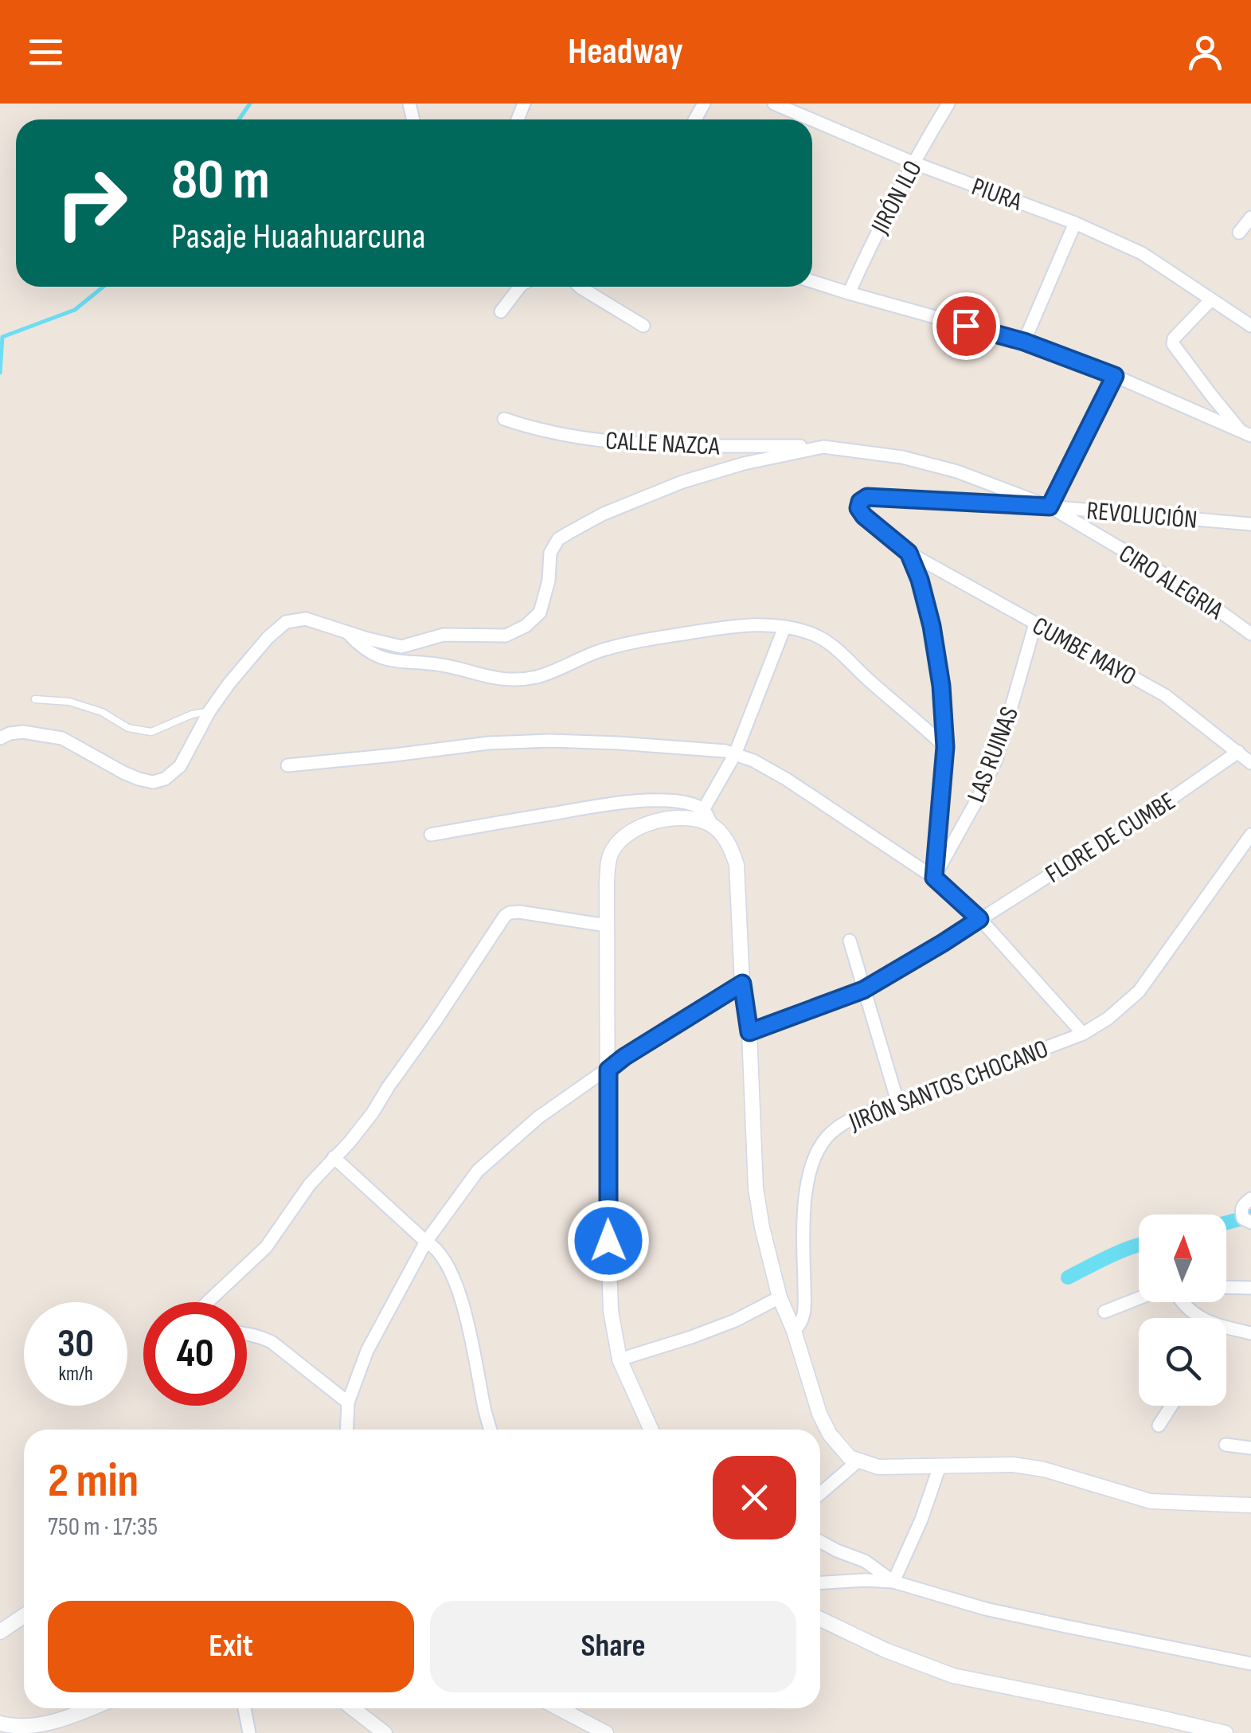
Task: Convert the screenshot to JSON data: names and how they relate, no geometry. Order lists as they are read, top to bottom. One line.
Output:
{"streets":{"street":["PIURA","JIRÓN ILO","CALLE NAZCA","REVOLUCIÓN","CIRO ALEGRIA","CUMBE MAYO","LAS RUINAS","FLORE DE CUMBE","JIRÓN SANTOS CHOCANO"]},"crossings":[["PIURA","JIRÓN ILO"],["REVOLUCIÓN","CIRO ALEGRIA"],["REVOLUCIÓN","CUMBE MAYO"],["CUMBE MAYO","LAS RUINAS"],["CUMBE MAYO","FLORE DE CUMBE"]],"north":"top","page":{"header":"Headway","turn":["80 m","Pasaje Huaahuarcuna"],"speed":"30 km/h","limit":"40","heading":["2 min","750 m · 17:35"],"buttons":["Exit","Share"]}}
